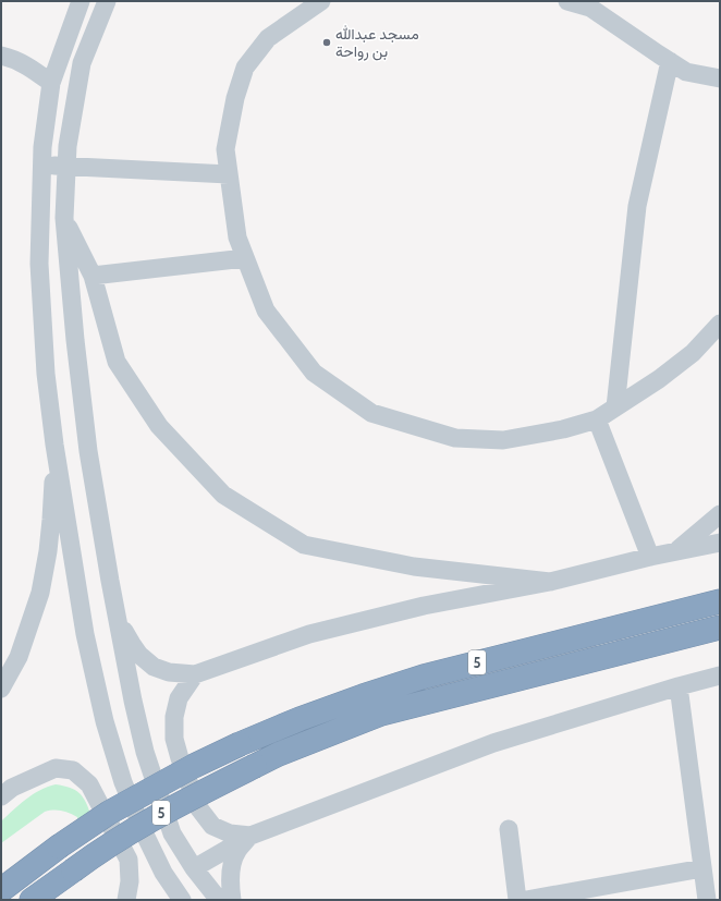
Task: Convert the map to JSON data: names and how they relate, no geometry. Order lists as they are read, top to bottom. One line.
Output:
{"streets":{"highway":["5"]},"places":["مسجد عبدالله بن رواحة"]}
